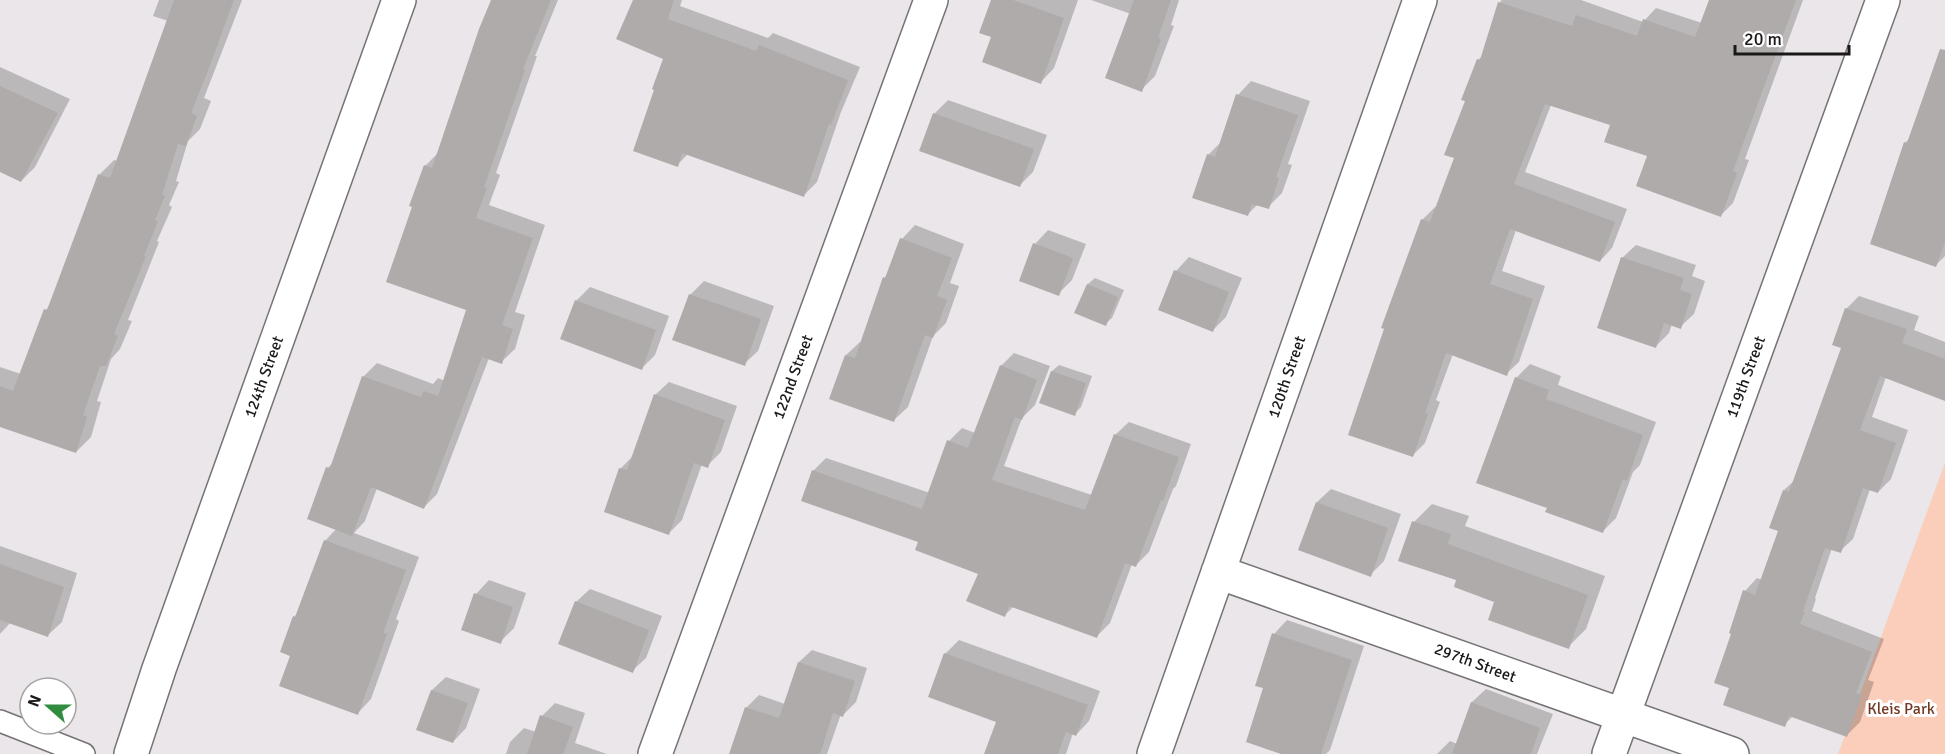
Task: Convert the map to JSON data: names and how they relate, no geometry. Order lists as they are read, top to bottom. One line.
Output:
{"streets":{"street":["124th Street","122nd Street","120th Street","119th Street","297th Street"]},"crossings":[["120th Street","297th Street"],["119th Street","297th Street"]],"parks":["Kleis Park"],"scale_bar":"20 m","north":"left"}
